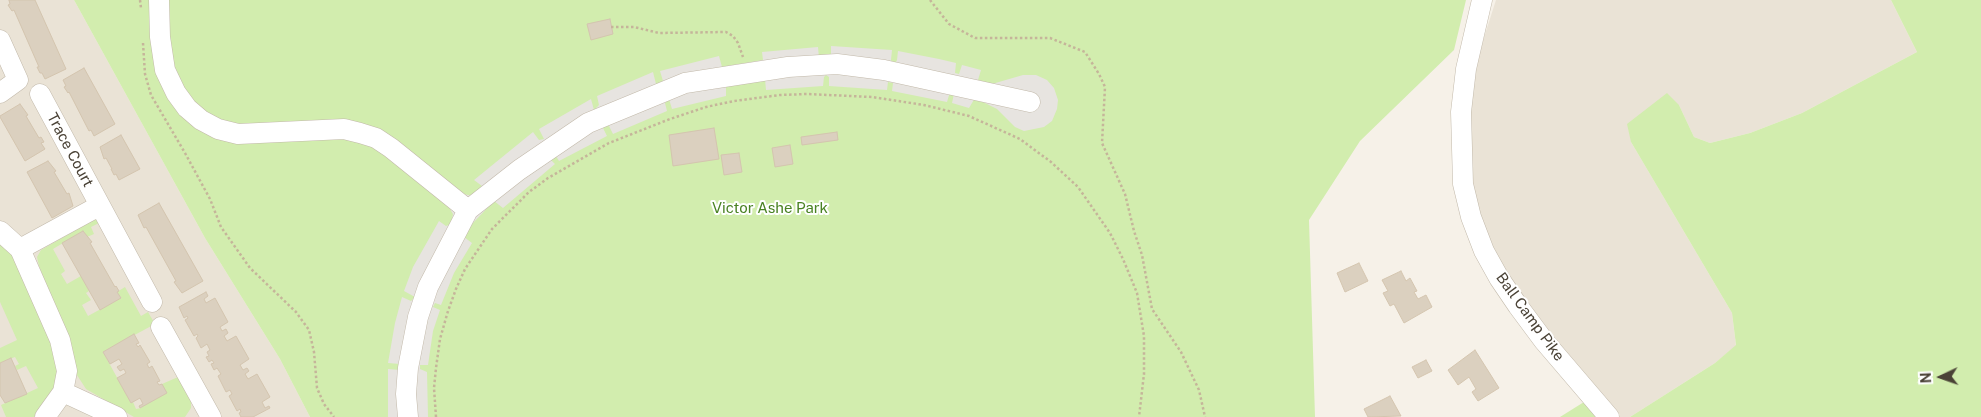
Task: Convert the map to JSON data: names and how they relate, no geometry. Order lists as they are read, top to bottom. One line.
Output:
{"streets":{"street":["Trace Court","Ball Camp Pike"]},"parks":["Victor Ashe Park"],"north":"left"}
